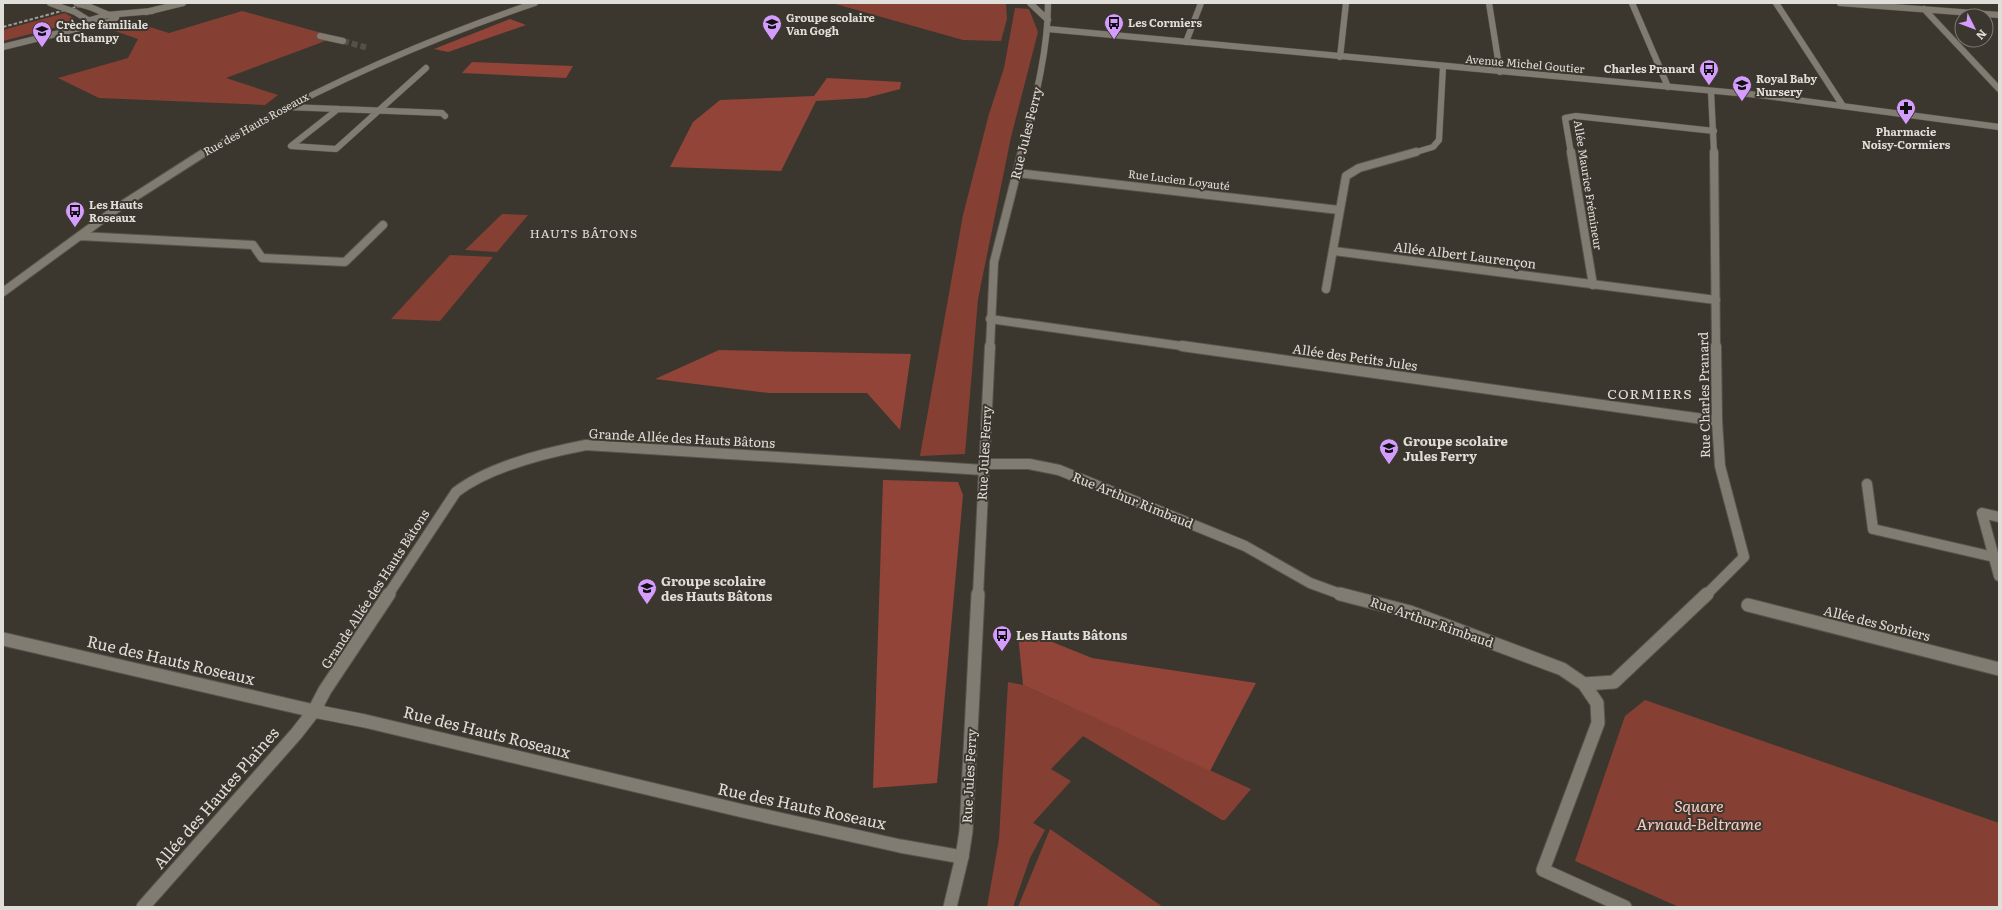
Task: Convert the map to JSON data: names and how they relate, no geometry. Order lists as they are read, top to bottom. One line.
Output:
{"streets":{"street":["Avenue Michel Goutier","Rue des Hauts Roseaux","Rue Jules Ferry","Rue Lucien Loyauté","Allée Maurice Frémineur","Allée Albert Laurençon","Allée des Petits Jules","Rue Charles Pranard","Grande Allée des Hauts Bâtons","Rue Arthur Rimbaud","Allée des Sorbiers","Allée des Hautes Plaines"]},"crossings":[["Avenue Michel Goutier","Rue Jules Ferry"],["Avenue Michel Goutier","Rue Charles Pranard"],["Rue des Hauts Roseaux","Rue Jules Ferry"],["Rue des Hauts Roseaux","Grande Allée des Hauts Bâtons"],["Rue des Hauts Roseaux","Allée des Hautes Plaines"],["Rue Jules Ferry","Rue Lucien Loyauté"],["Rue Jules Ferry","Allée des Petits Jules"],["Rue Jules Ferry","Grande Allée des Hauts Bâtons"],["Rue Jules Ferry","Rue Arthur Rimbaud"],["Allée Maurice Frémineur","Allée Albert Laurençon"],["Allée Maurice Frémineur","Rue Charles Pranard"],["Allée Albert Laurençon","Rue Charles Pranard"],["Allée des Petits Jules","Rue Charles Pranard"],["Rue Charles Pranard","Rue Arthur Rimbaud"],["Grande Allée des Hauts Bâtons","Rue Arthur Rimbaud"],["Grande Allée des Hauts Bâtons","Allée des Hautes Plaines"]],"districts":["HAUTS BÂTONS","CORMIERS"],"parks":["Square Arnaud-Beltrame"],"places":{"bus stop":["Les Cormiers","Charles Pranard","Les Hauts Roseaux","Les Hauts Bâtons"],"school or university":["Groupe scolaire Van Gogh","Crèche familiale du Champy","Royal Baby Nursery","Groupe scolaire Jules Ferry","Groupe scolaire des Hauts Bâtons"],"pharmacy":["Pharmacie Noisy-Cormiers"]},"north":"bottom right"}
